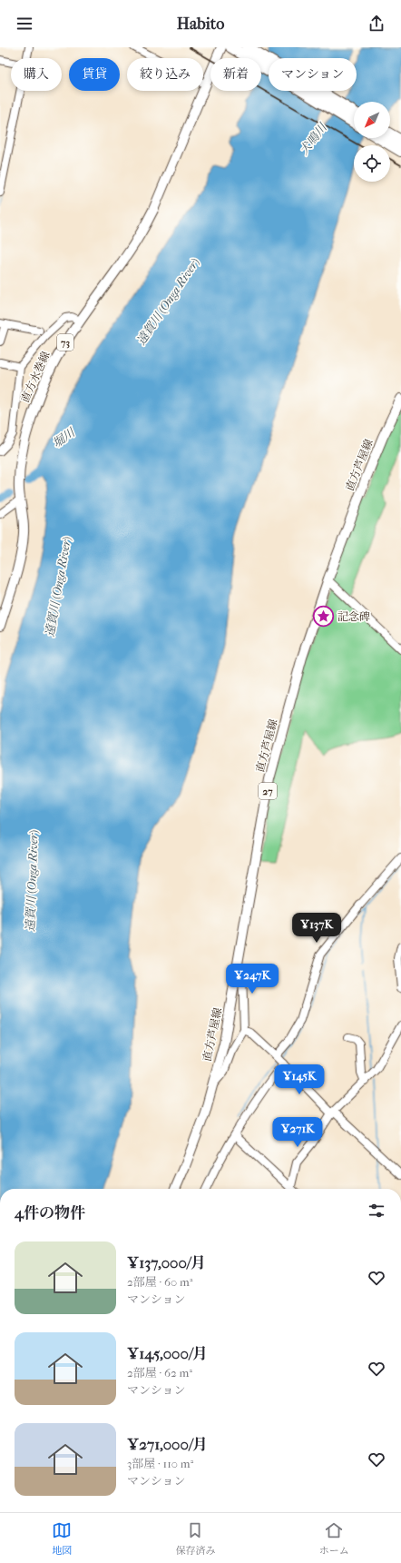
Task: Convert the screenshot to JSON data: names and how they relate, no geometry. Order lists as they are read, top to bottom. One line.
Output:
{"streets":{"main road":["73","直方水巻線","直方芦屋線","27"]},"crossings":[["73","直方水巻線"]],"water":["犬鳴川","遠賀川 (Onga River)","堀川"],"places":{"place":["記念碑"]},"north":"bottom left","page":{"header":"Habito","chip":["購入","賃貸","絞り込み","新着","マンション"],"price":["¥137K","¥247K","¥145K","¥271K"],"heading":"4件の物件","list":[{"name":"¥137,000/月","note":"2部屋 · 60 m² · マンション"},{"name":"¥145,000/月","note":"2部屋 · 62 m² · マンション"},{"name":"¥271,000/月","note":"3部屋 · 110 m² · マンション"}],"tabs":["地図","保存済み","ホーム"]}}
